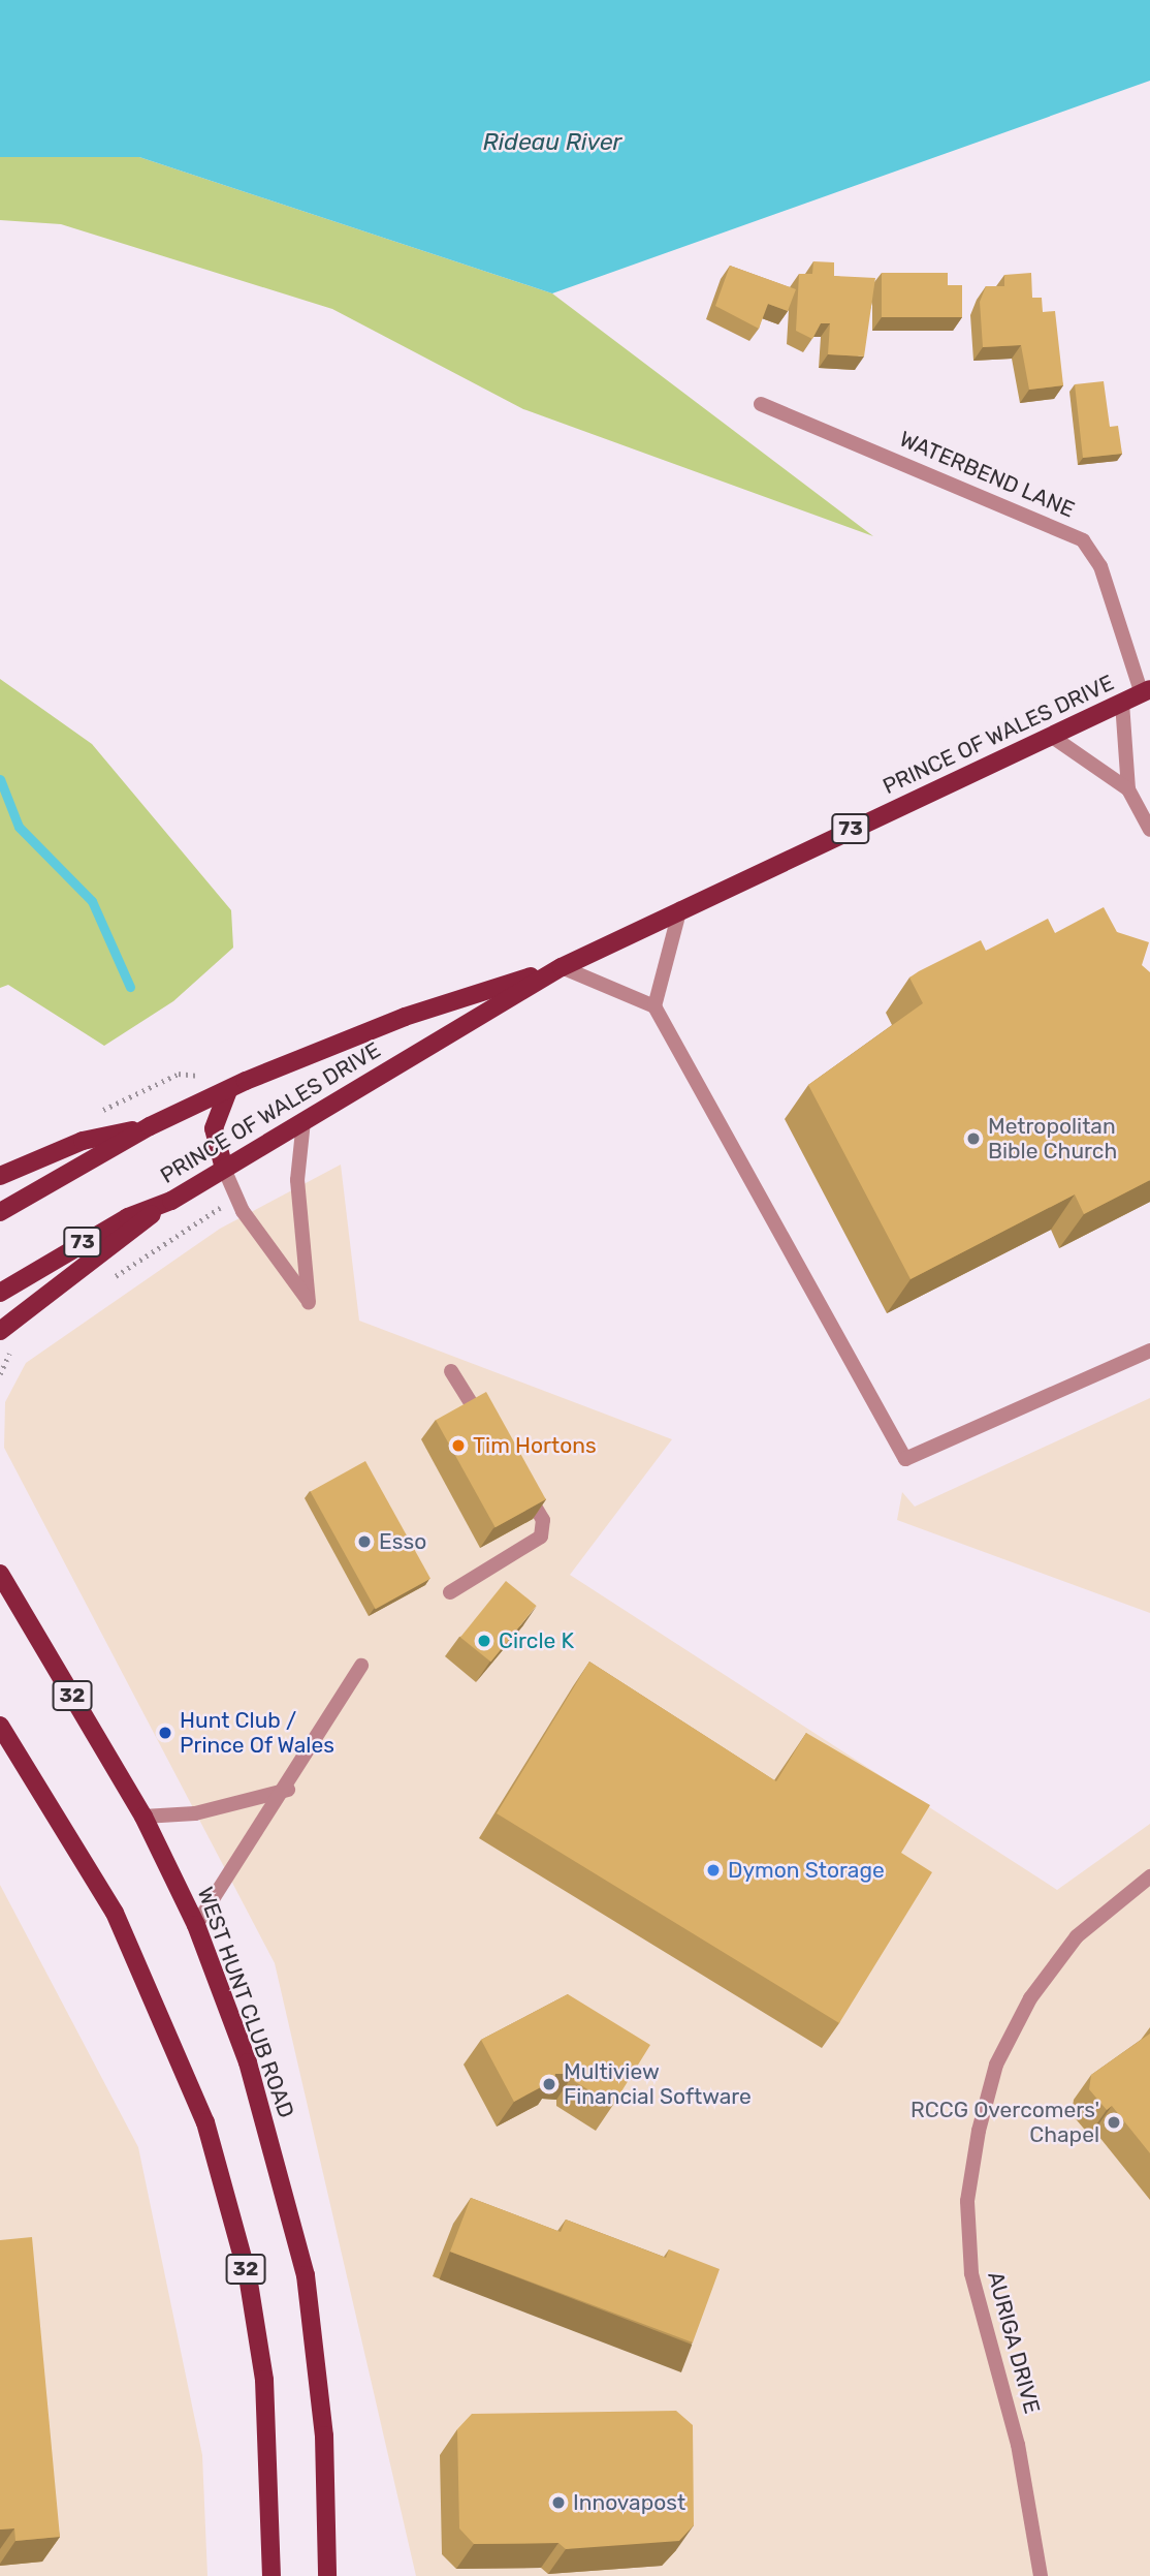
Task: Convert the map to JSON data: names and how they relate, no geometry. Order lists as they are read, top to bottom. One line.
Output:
{"streets":{"main road":["PRINCE OF WALES DRIVE","73","32","WEST HUNT CLUB ROAD"],"street":["WATERBEND LANE","AURIGA DRIVE"]},"crossings":[["WATERBEND LANE","PRINCE OF WALES DRIVE"]],"water":["Rideau River"],"places":["Metropolitan Bible Church","Tim Hortons","Esso","Circle K","Hunt Club / Prince Of Wales","Dymon Storage","Multiview Financial Software","RCCG Overcomers' Chapel","Innovapost"]}
